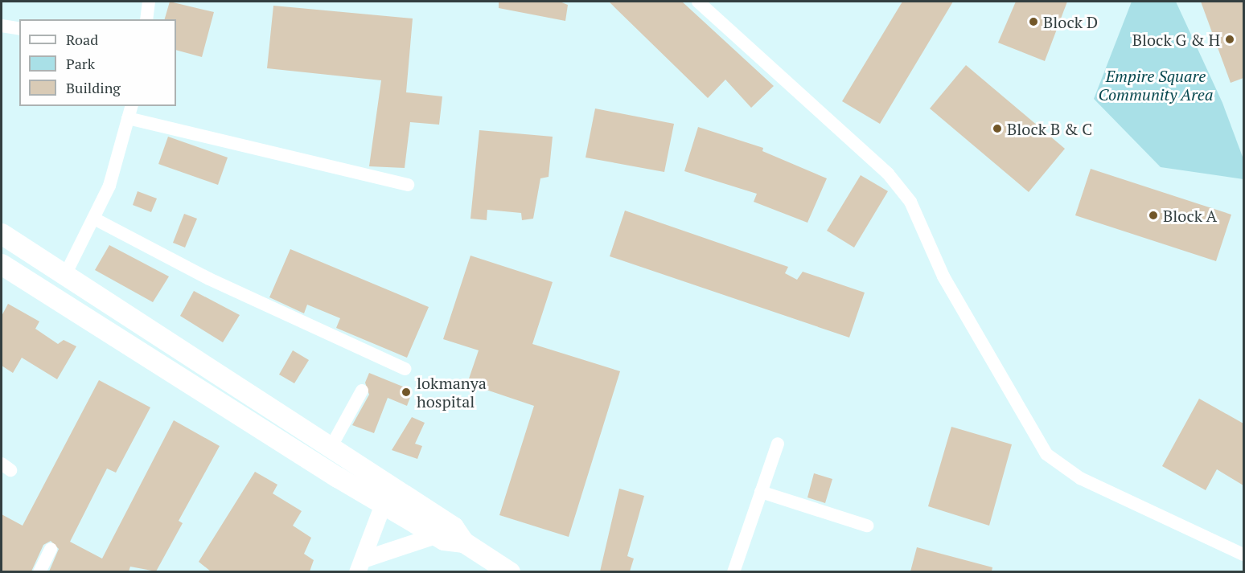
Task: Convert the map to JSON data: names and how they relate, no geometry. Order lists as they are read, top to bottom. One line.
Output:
{"parks":["Empire Square Community Area"],"places":["Block D","Block G & H","Block B & C","Block A","lokmanya hospital"],"legend":["Road","Park","Building"]}
